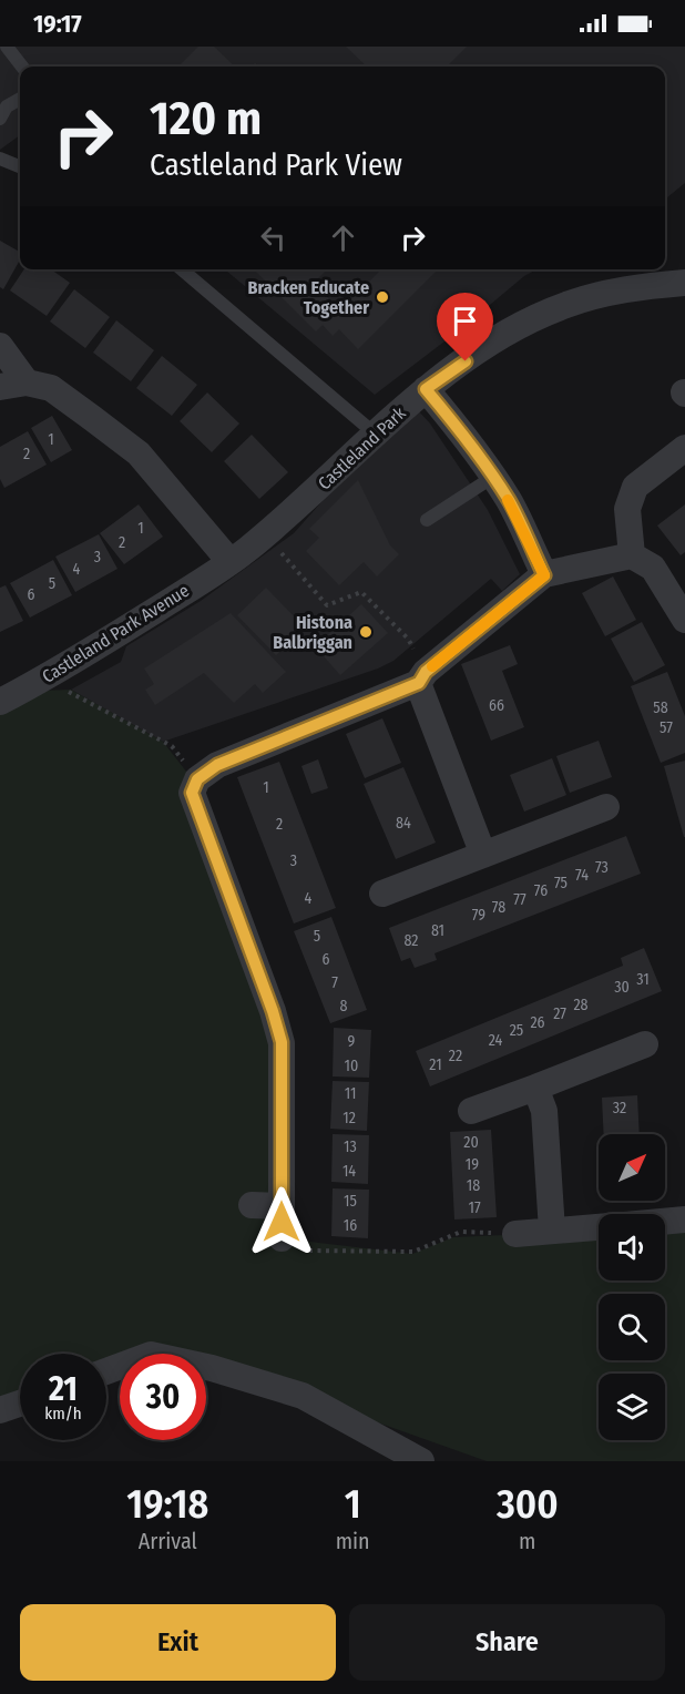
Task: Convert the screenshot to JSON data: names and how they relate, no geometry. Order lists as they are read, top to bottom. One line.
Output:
{"streets":{"street":["Castleland Park","Castleland Park Avenue"]},"crossings":[["Castleland Park","Castleland Park Avenue"]],"places":["Bracken Educate Together","Histona Balbriggan"],"house_numbers":["1","2","1","2","3","4","5","6","66","58","57","1","84","2","3","73","74","75","76","4","77","78","79","81","5","82","6","31","7","30","28","8","27","26","25","24","9","22","21","10","11","32","12","20","13","19","14","18","15","17","16"],"north":"top right","page":{"status":"19:17","turn":["120 m","Castleland Park View"],"speed":"21 km/h","limit":"30","eta":["19:18","Arrival","1","min","300","m"],"buttons":["Exit","Share"]}}
